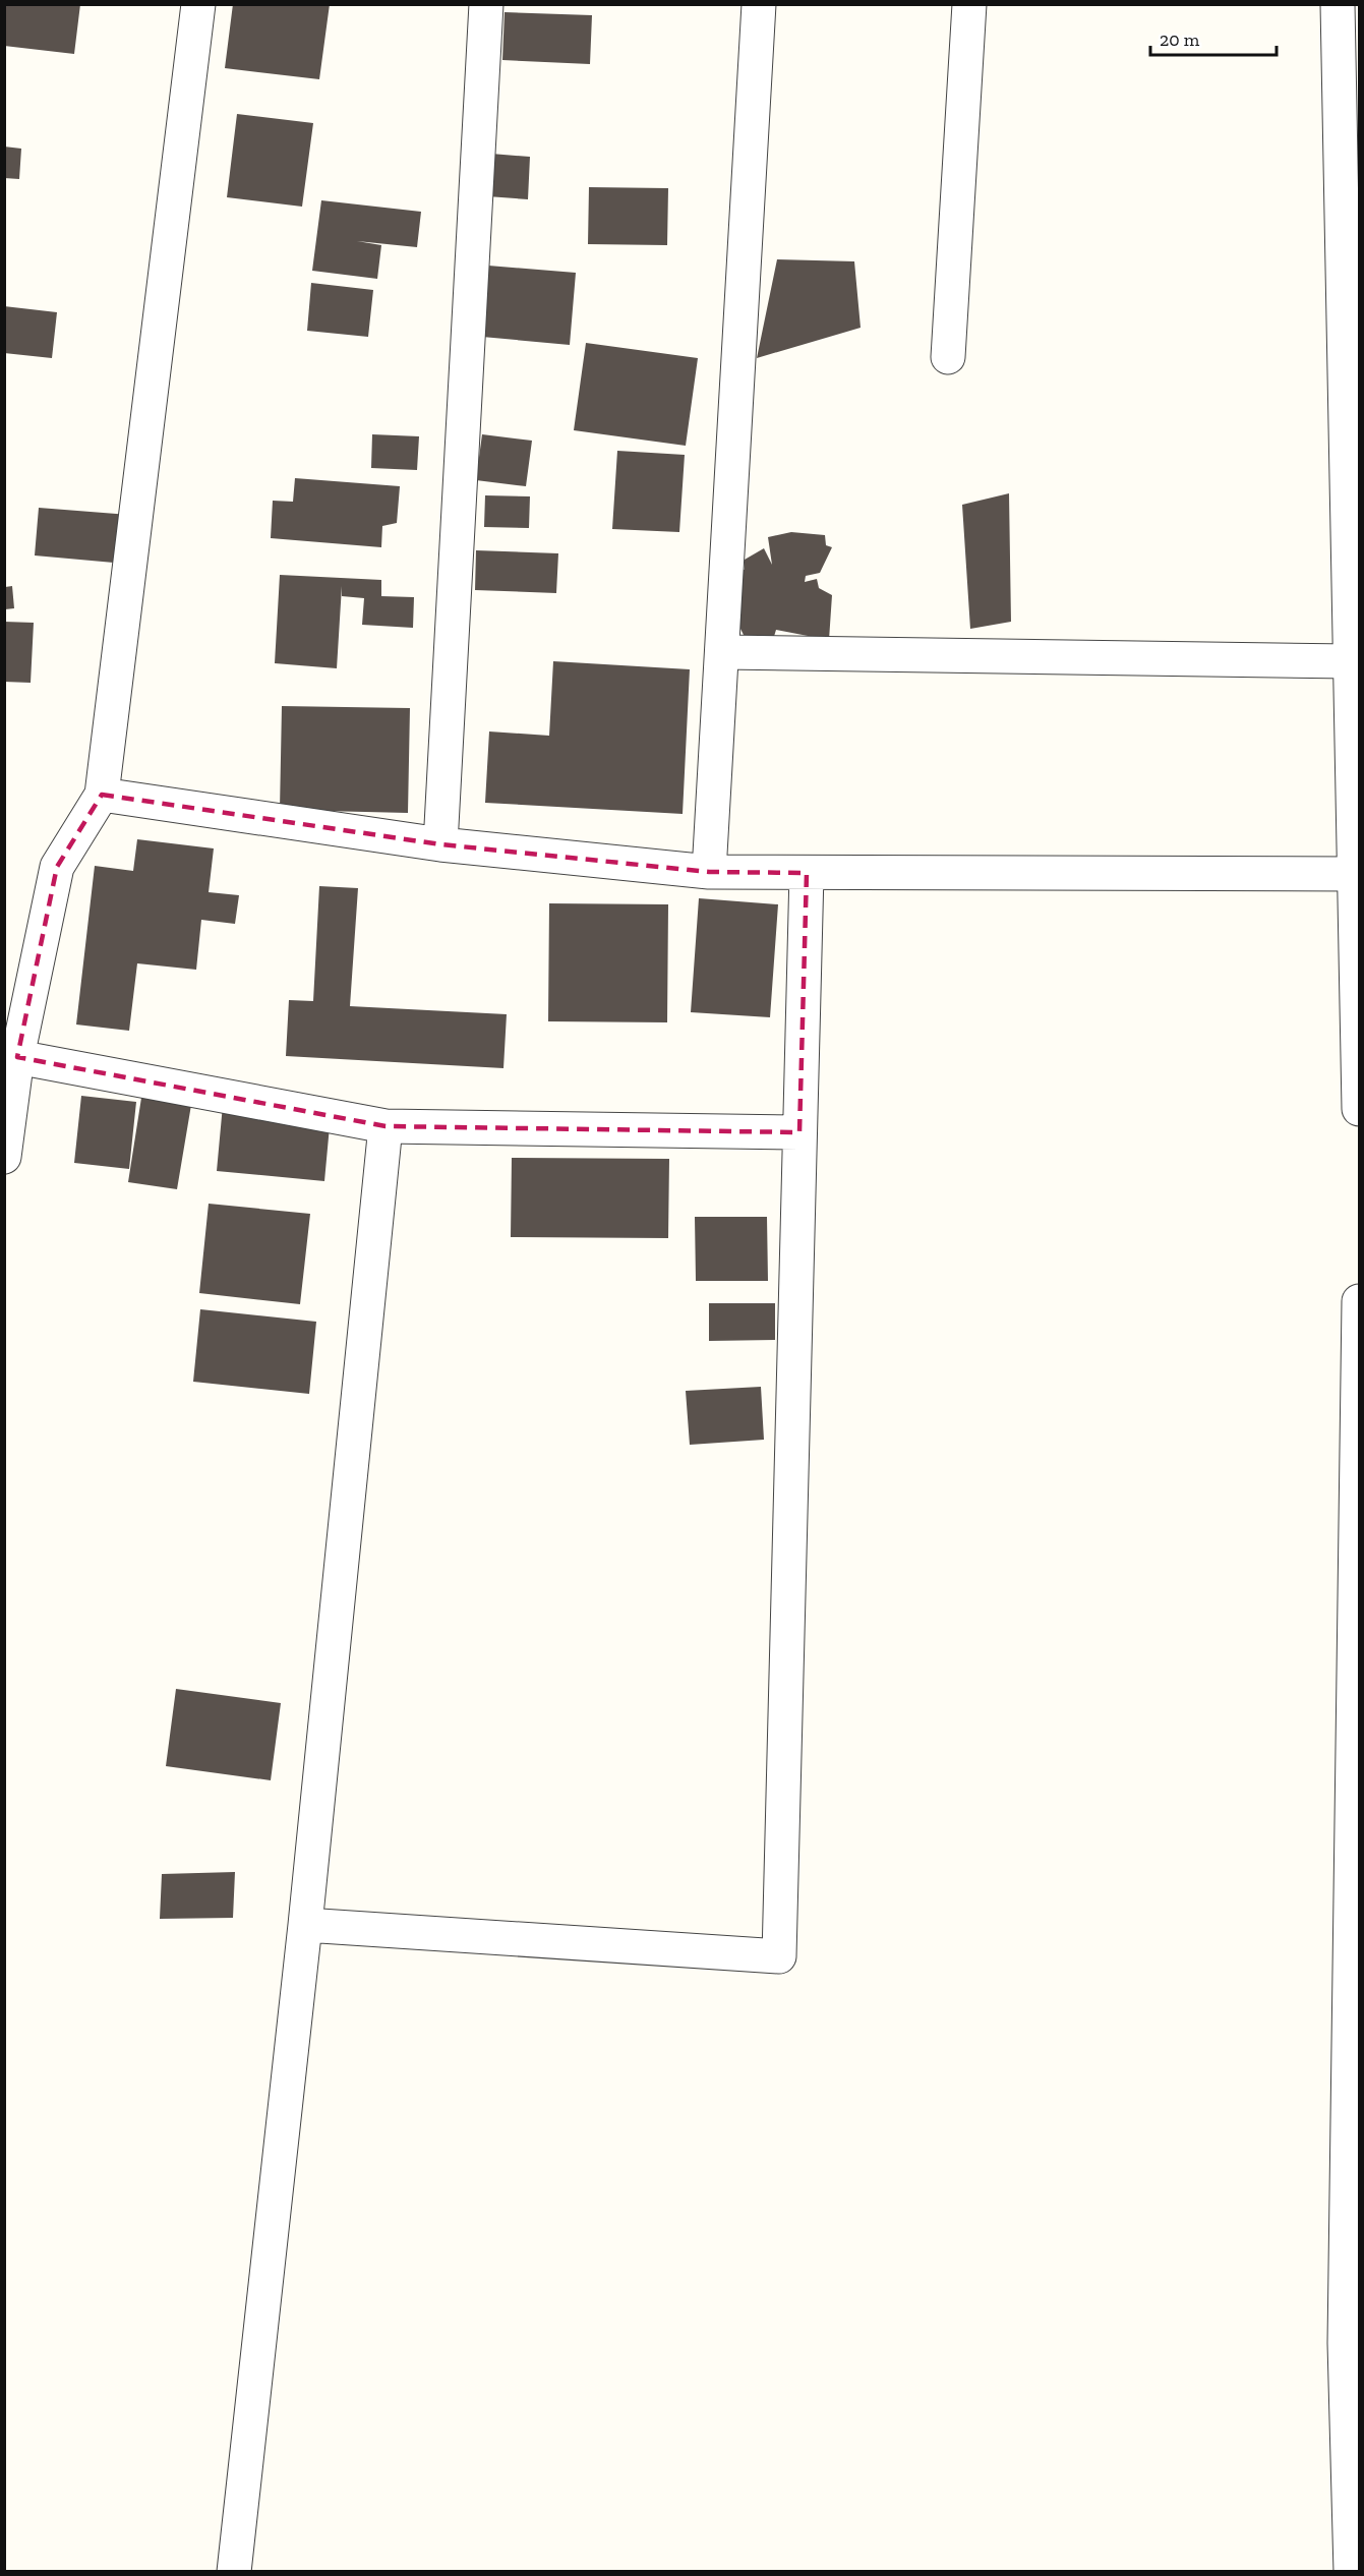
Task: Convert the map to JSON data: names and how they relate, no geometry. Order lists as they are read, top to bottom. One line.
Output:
{"scale_bar":"20 m"}
